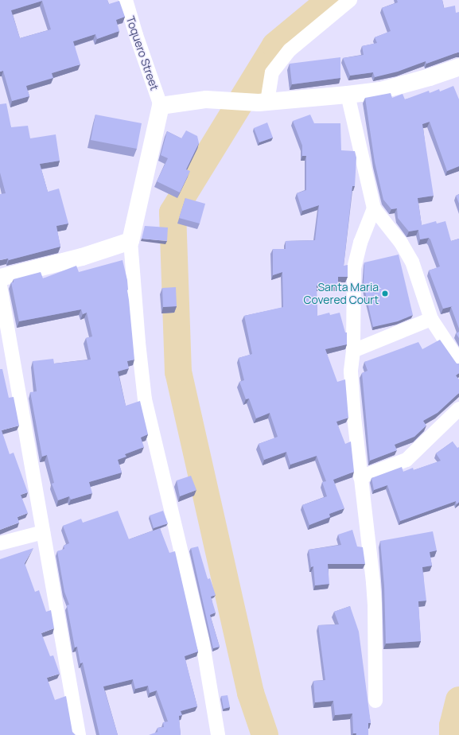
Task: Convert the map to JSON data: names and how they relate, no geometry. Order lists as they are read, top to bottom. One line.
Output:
{"streets":{"street":["Toquero Street"]},"places":["Santa Maria Covered Court"]}
